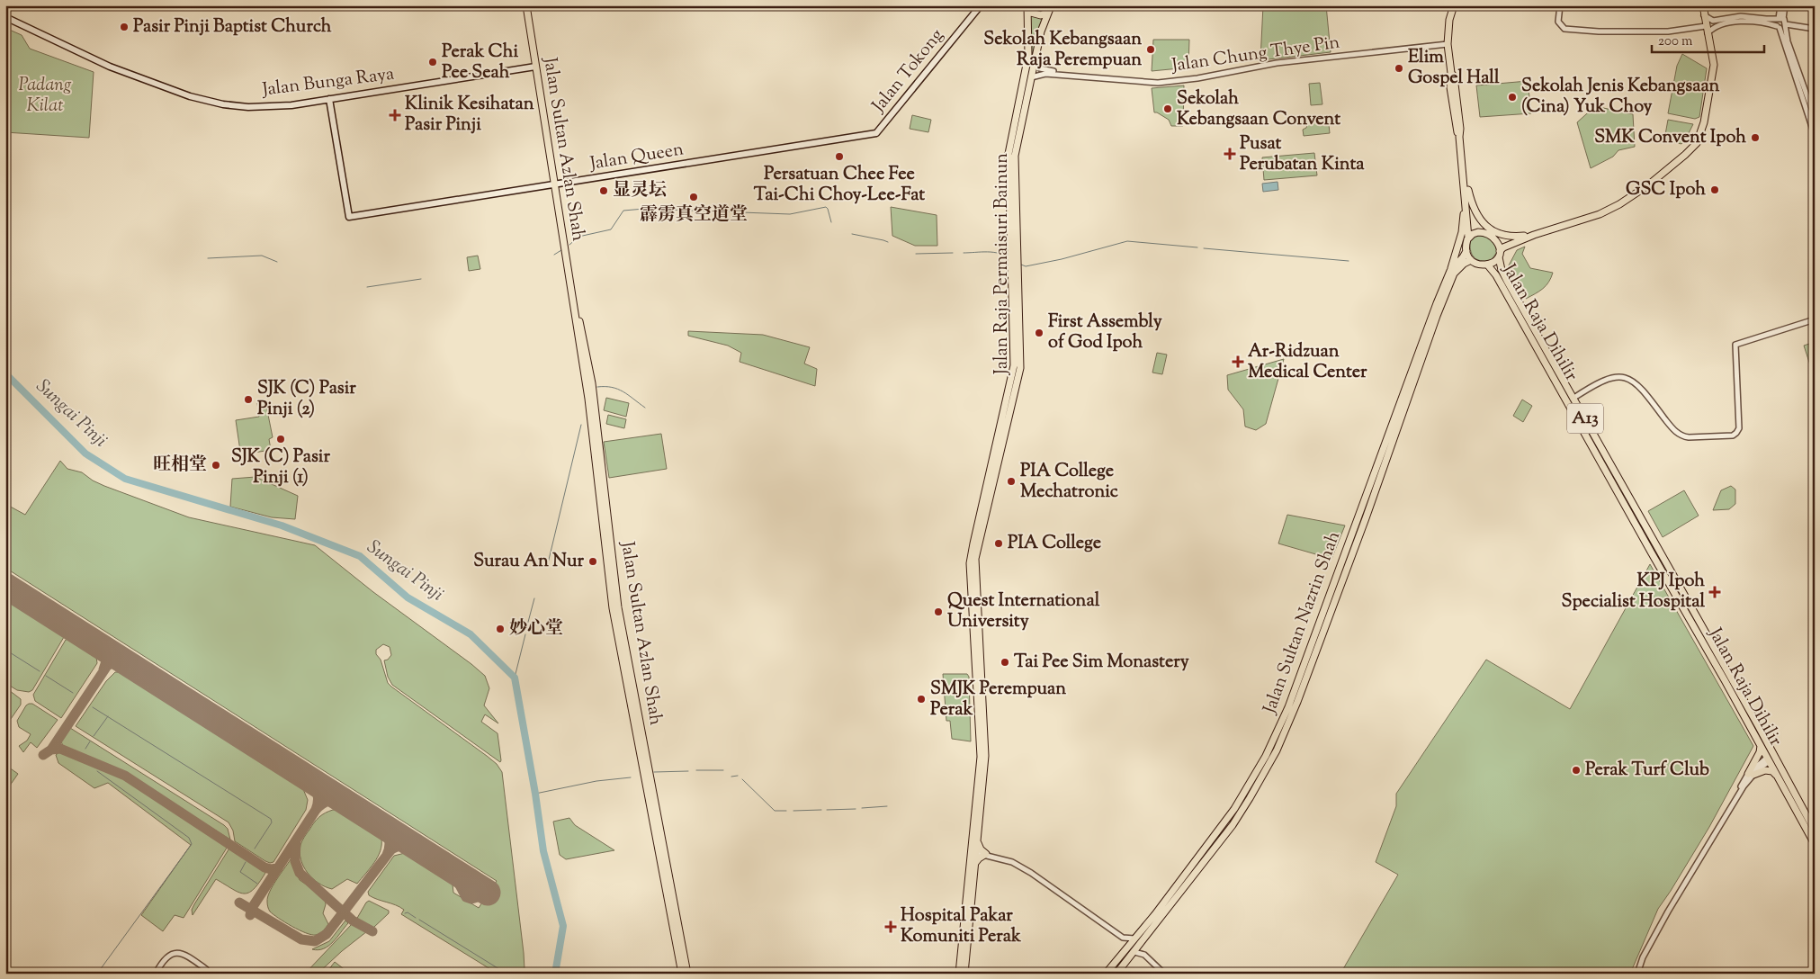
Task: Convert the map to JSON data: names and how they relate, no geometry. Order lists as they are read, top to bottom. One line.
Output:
{"streets":{"main road":["Jalan Tokong","Jalan Bunga Raya","Jalan Sultan Azlan Shah","Jalan Queen","Jalan Raja Permaisuri Bainun","Jalan Raja Dihilir","A13","Jalan Sultan Nazrin Shah"],"street":["Jalan Chung Thye Pin"]},"crossings":[["Jalan Chung Thye Pin","Jalan Raja Permaisuri Bainun"],["Jalan Tokong","Jalan Queen"],["Jalan Bunga Raya","Jalan Sultan Azlan Shah"],["Jalan Bunga Raya","Jalan Queen"],["Jalan Sultan Azlan Shah","Jalan Queen"],["Jalan Raja Dihilir","Jalan Sultan Nazrin Shah"]],"water":["Sungai Pinji"],"parks":["Padang Kilat"],"places":{"other":["Pasir Pinji Baptist Church","Sekolah Kebangsaan Raja Perempuan","Perak Chi Pee Seah","Elim Gospel Hall","Sekolah Jenis Kebangsaan (Cina) Yuk Choy","Sekolah Kebangsaan Convent","SMK Convent Ipoh","Persatuan Chee Fee Tai-Chi Choy-Lee-Fat","GSC Ipoh","显灵坛","霹雳真空道堂","First Assembly of God Ipoh","SJK (C) Pasir Pinji (2)","SJK (C) Pasir Pinji (1)","旺相堂","PIA College Mechatronic","PIA College","Surau An Nur","Quest International University","妙心堂","Tai Pee Sim Monastery","SMJK Perempuan Perak","Perak Turf Club"],"health":["Klinik Kesihatan Pasir Pinji","Pusat Perubatan Kinta","Ar-Ridzuan Medical Center","KPJ Ipoh Specialist Hospital","Hospital Pakar Komuniti Perak"]},"scale_bar":"200 m"}
